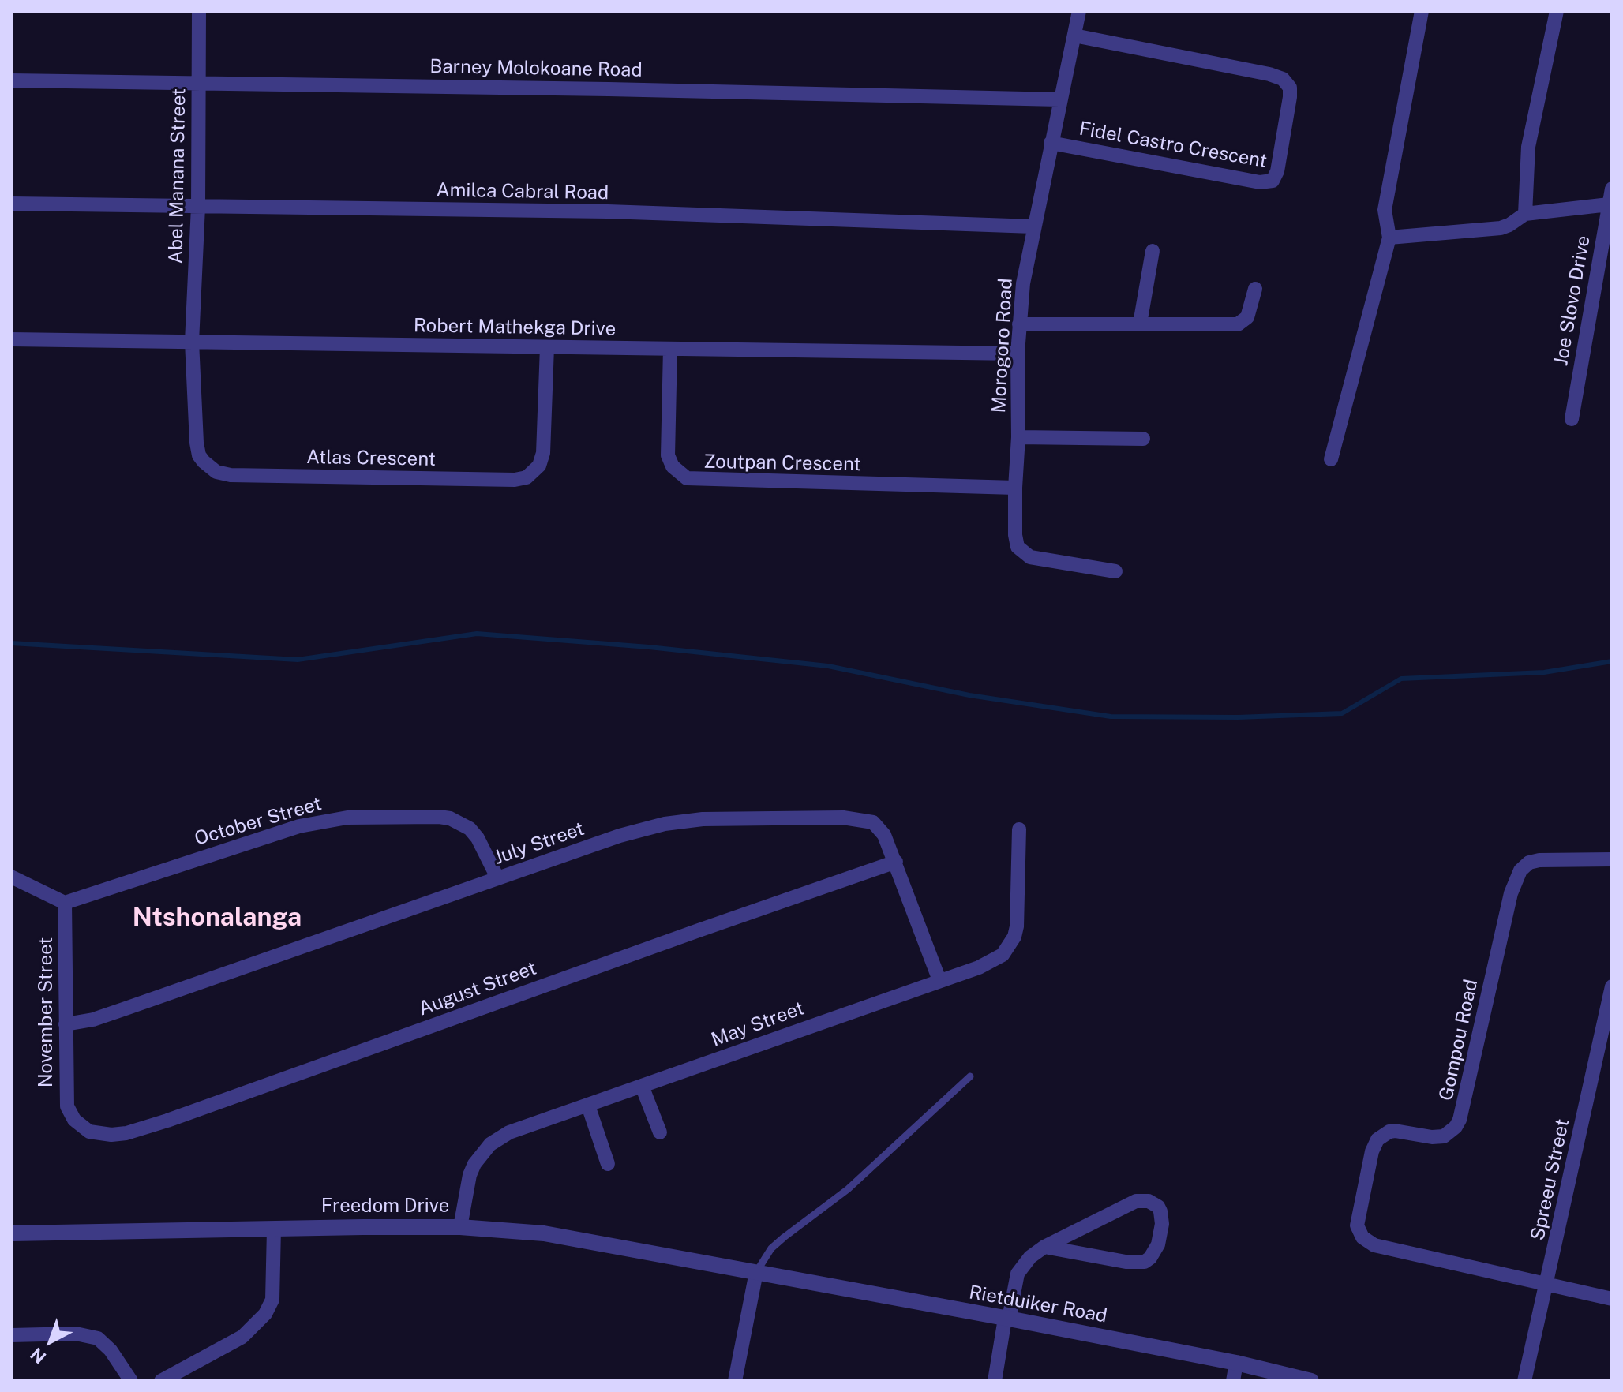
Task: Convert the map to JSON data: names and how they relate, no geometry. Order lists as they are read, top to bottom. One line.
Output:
{"streets":{"street":["Barney Molokoane Road","Fidel Castro Crescent","Abel Manana Street","Amilca Cabral Road","Joe Slovo Drive","Robert Mathekga Drive","Morogoro Road","Atlas Crescent","Zoutpan Crescent","October Street","July Street","August Street","November Street","May Street","Gompou Road","Spreeu Street","Freedom Drive","Rietduiker Road"]},"crossings":[["Barney Molokoane Road","Abel Manana Street"],["Barney Molokoane Road","Morogoro Road"],["Fidel Castro Crescent","Morogoro Road"],["Abel Manana Street","Amilca Cabral Road"],["Abel Manana Street","Robert Mathekga Drive"],["Abel Manana Street","Atlas Crescent"],["Amilca Cabral Road","Morogoro Road"],["Robert Mathekga Drive","Morogoro Road"],["Robert Mathekga Drive","Atlas Crescent"],["Robert Mathekga Drive","Zoutpan Crescent"],["Morogoro Road","Zoutpan Crescent"],["October Street","July Street"],["October Street","November Street"],["July Street","August Street"],["July Street","November Street"],["July Street","May Street"],["August Street","November Street"],["May Street","Freedom Drive"],["Gompou Road","Spreeu Street"],["Freedom Drive","Rietduiker Road"]],"districts":["Ntshonalanga"],"north":"bottom left"}
